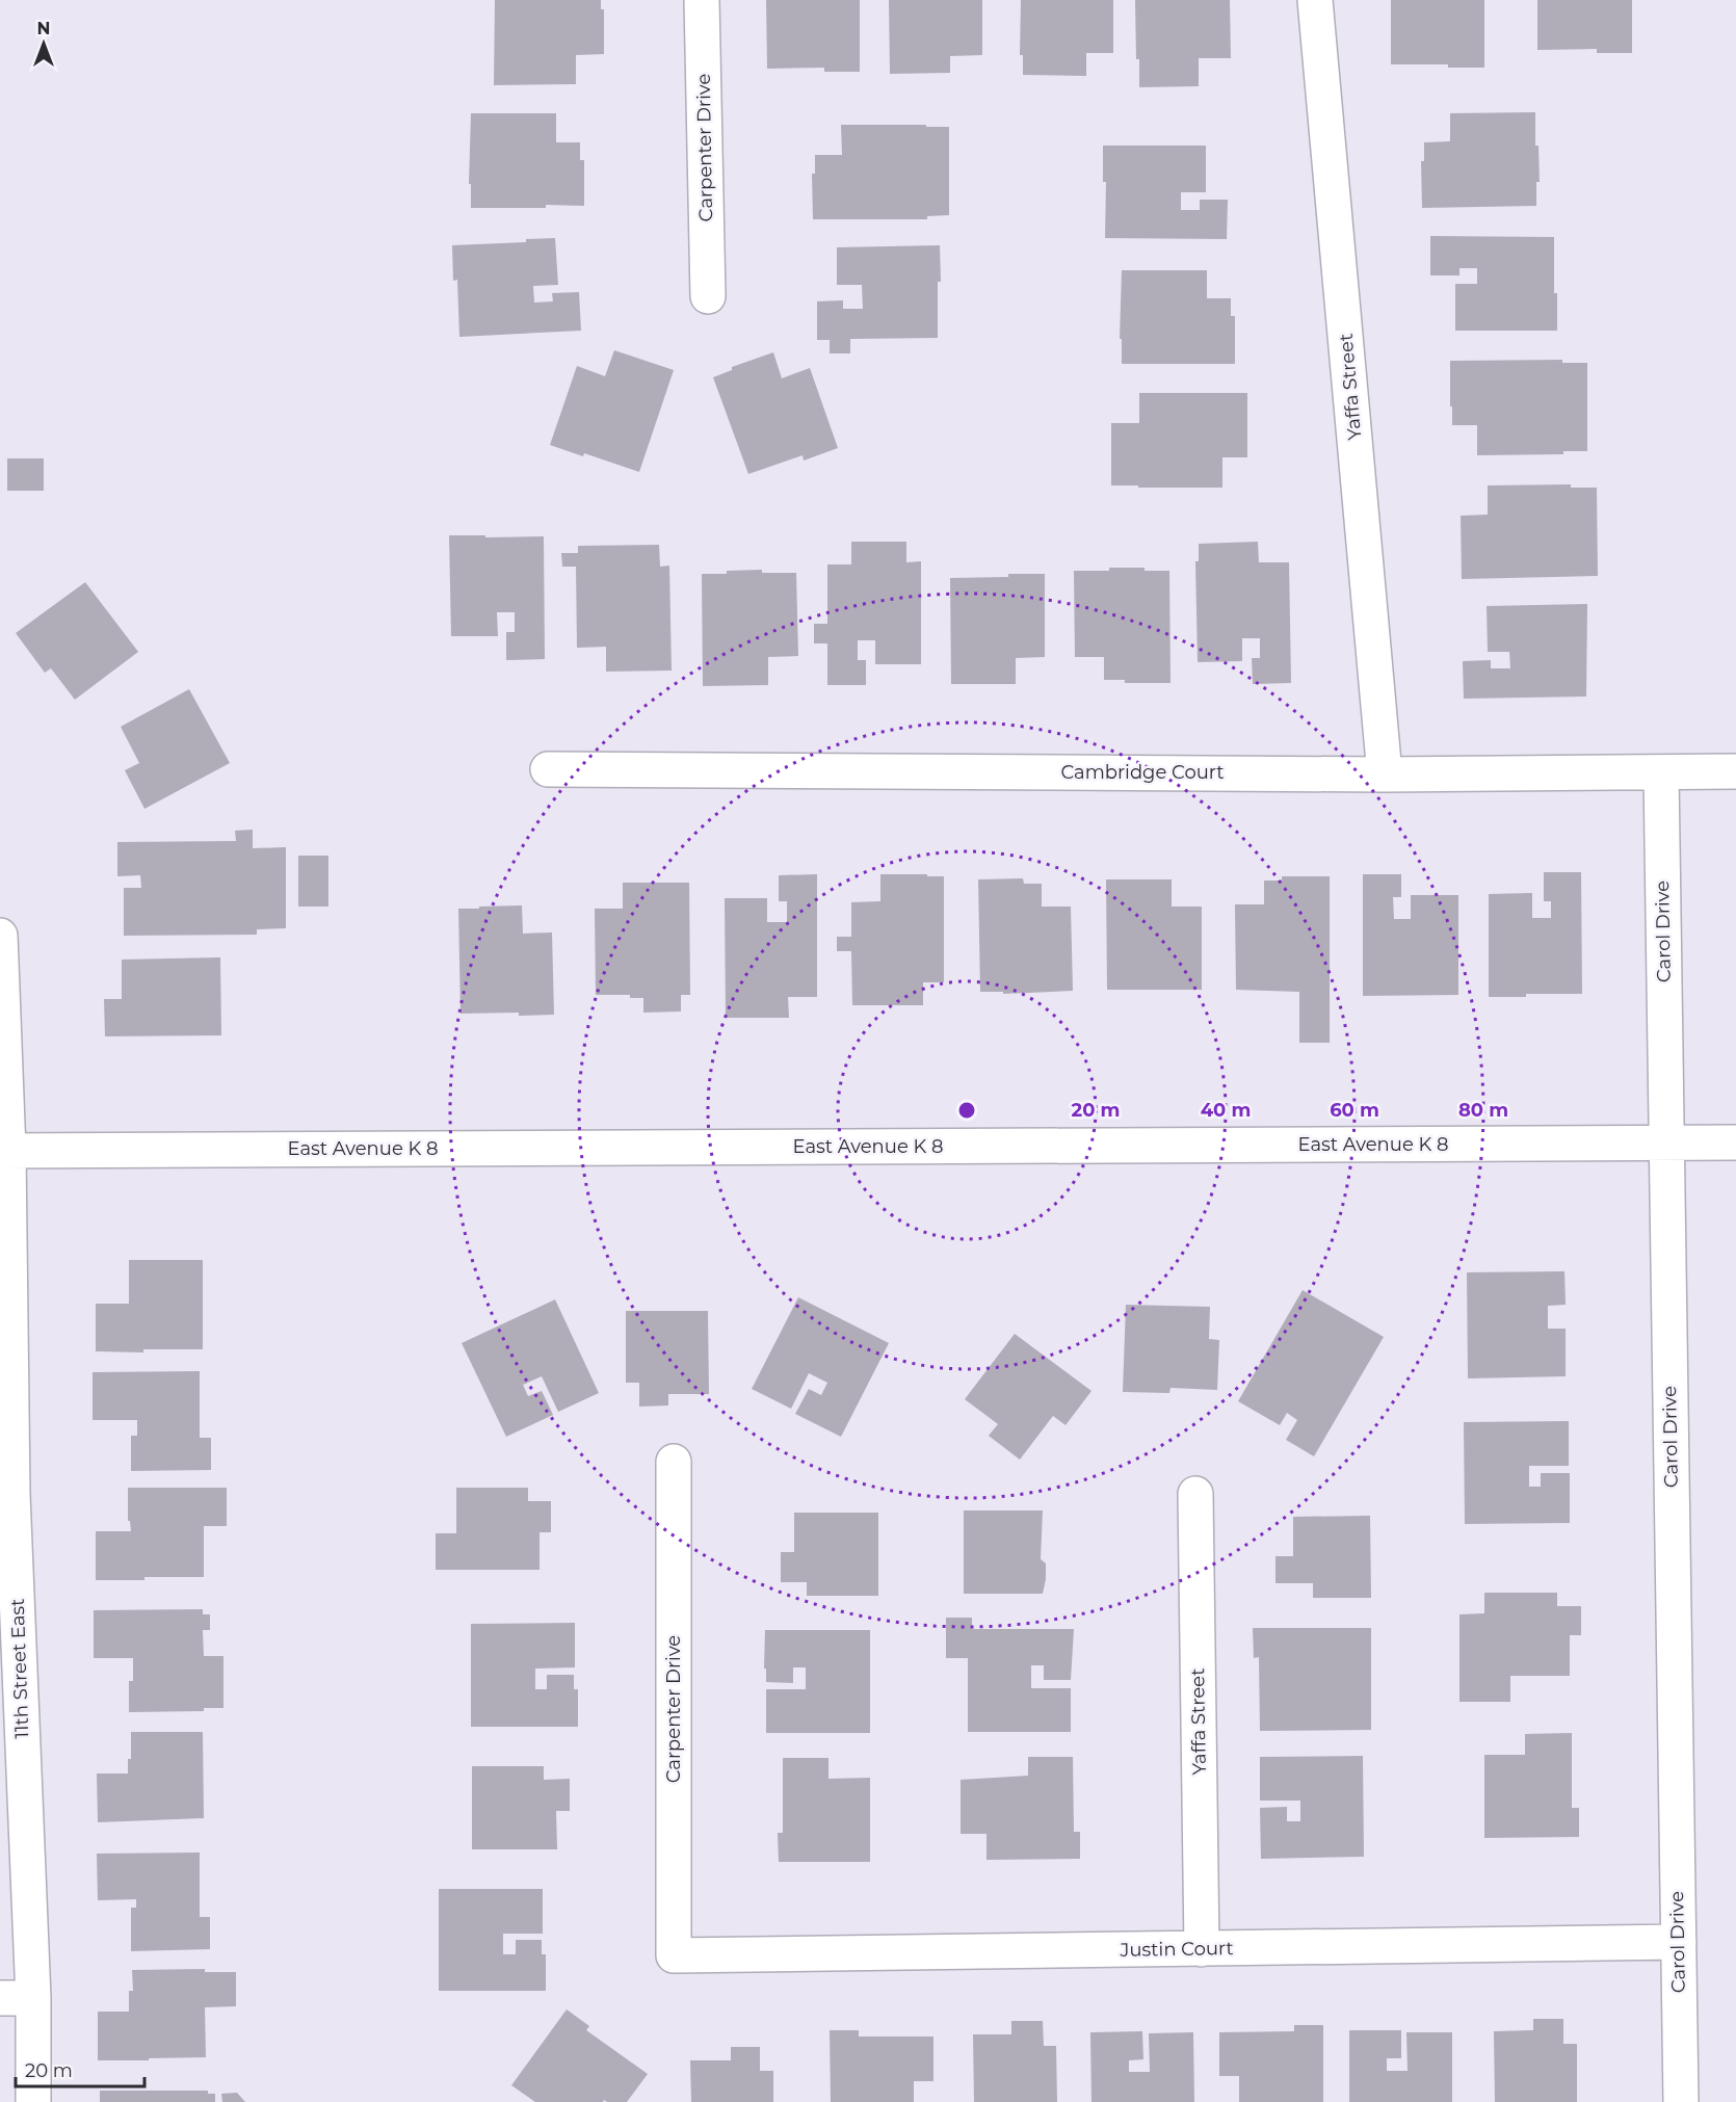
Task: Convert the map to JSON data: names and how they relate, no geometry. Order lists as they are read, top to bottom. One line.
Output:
{"streets":{"street":["Carpenter Drive","Yaffa Street","Cambridge Court","Carol Drive","East Avenue K 8","11th Street East","Justin Court"]},"crossings":[["Carpenter Drive","Justin Court"],["Yaffa Street","Cambridge Court"],["Yaffa Street","Justin Court"],["Cambridge Court","Carol Drive"],["Carol Drive","East Avenue K 8"],["Carol Drive","Justin Court"],["East Avenue K 8","11th Street East"]],"scale_bar":"20 m","north":"top","rings":["20 m","40 m","60 m","80 m"]}
